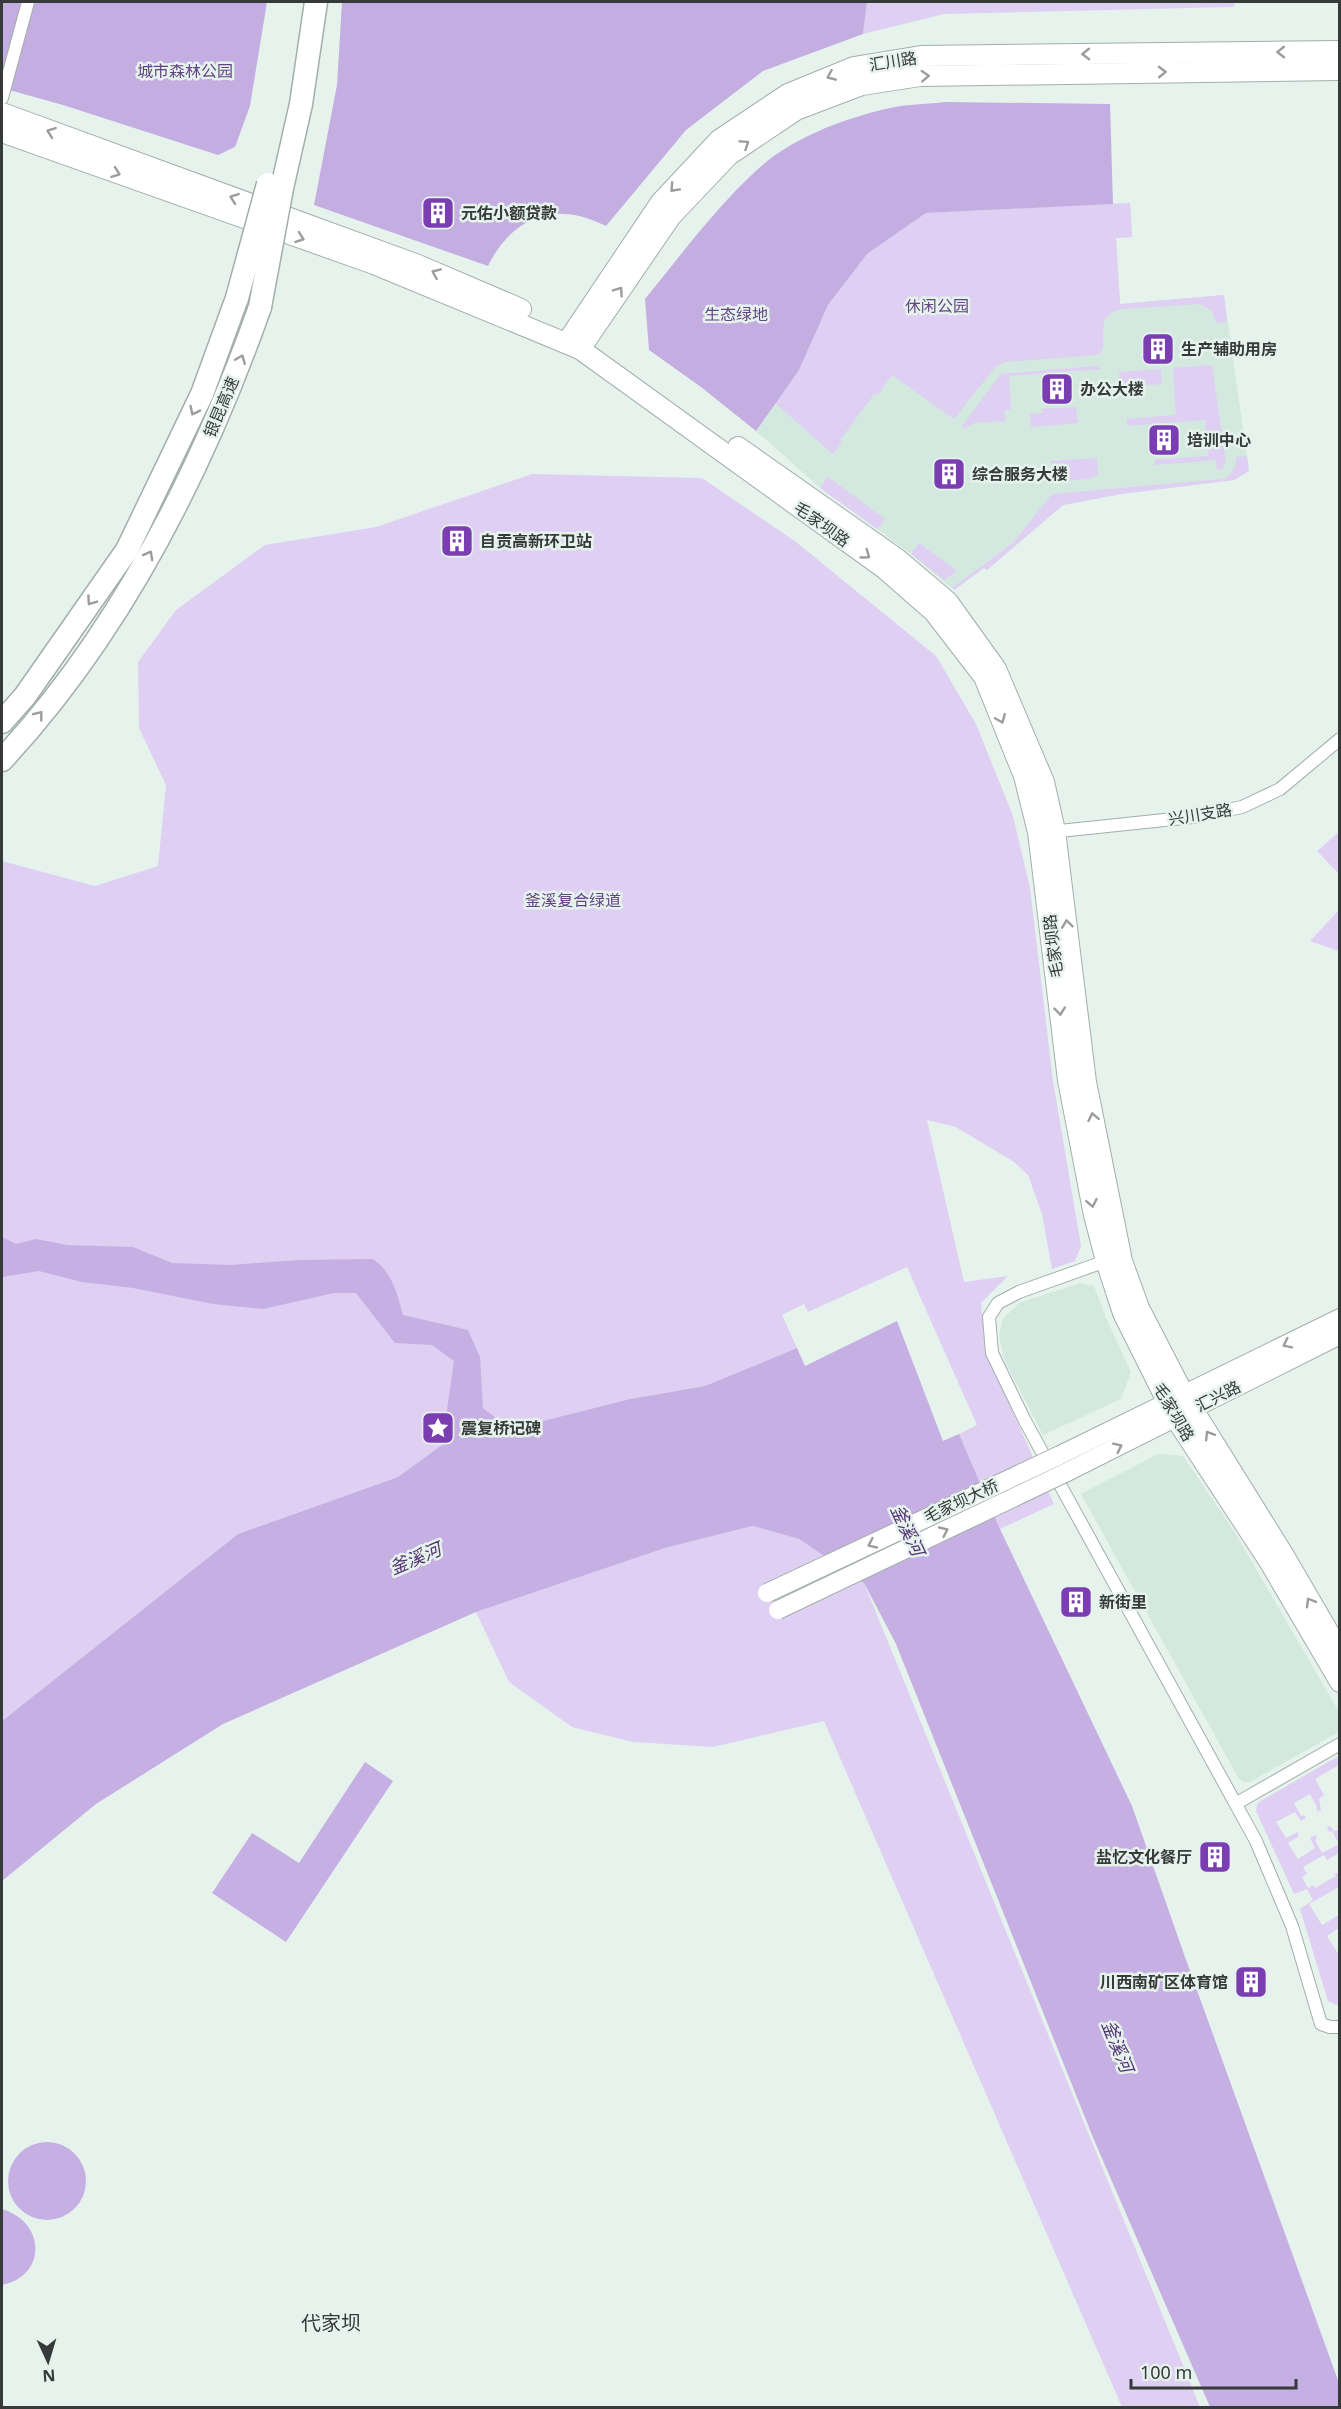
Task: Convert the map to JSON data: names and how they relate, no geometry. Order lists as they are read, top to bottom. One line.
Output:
{"streets":{"highway":["银昆高速"],"main road":["汇川路","毛家坝路","汇兴路","毛家坝大桥"],"street":["兴川支路"]},"crossings":[["汇川路","毛家坝路"],["毛家坝路","兴川支路"],["毛家坝路","汇兴路"],["汇兴路","毛家坝大桥"]],"districts":["代家坝"],"water":["釜溪河"],"parks":["城市森林公园","休闲公园","生态绿地","釜溪复合绿道"],"places":{"building":["元佑小额贷款","生产辅助用房","办公大楼","培训中心","综合服务大楼","自贡高新环卫站","新街里","盐忆文化餐厅","川西南矿区体育馆"],"place":["震复桥记碑"]},"scale_bar":"100 m","north":"bottom"}
